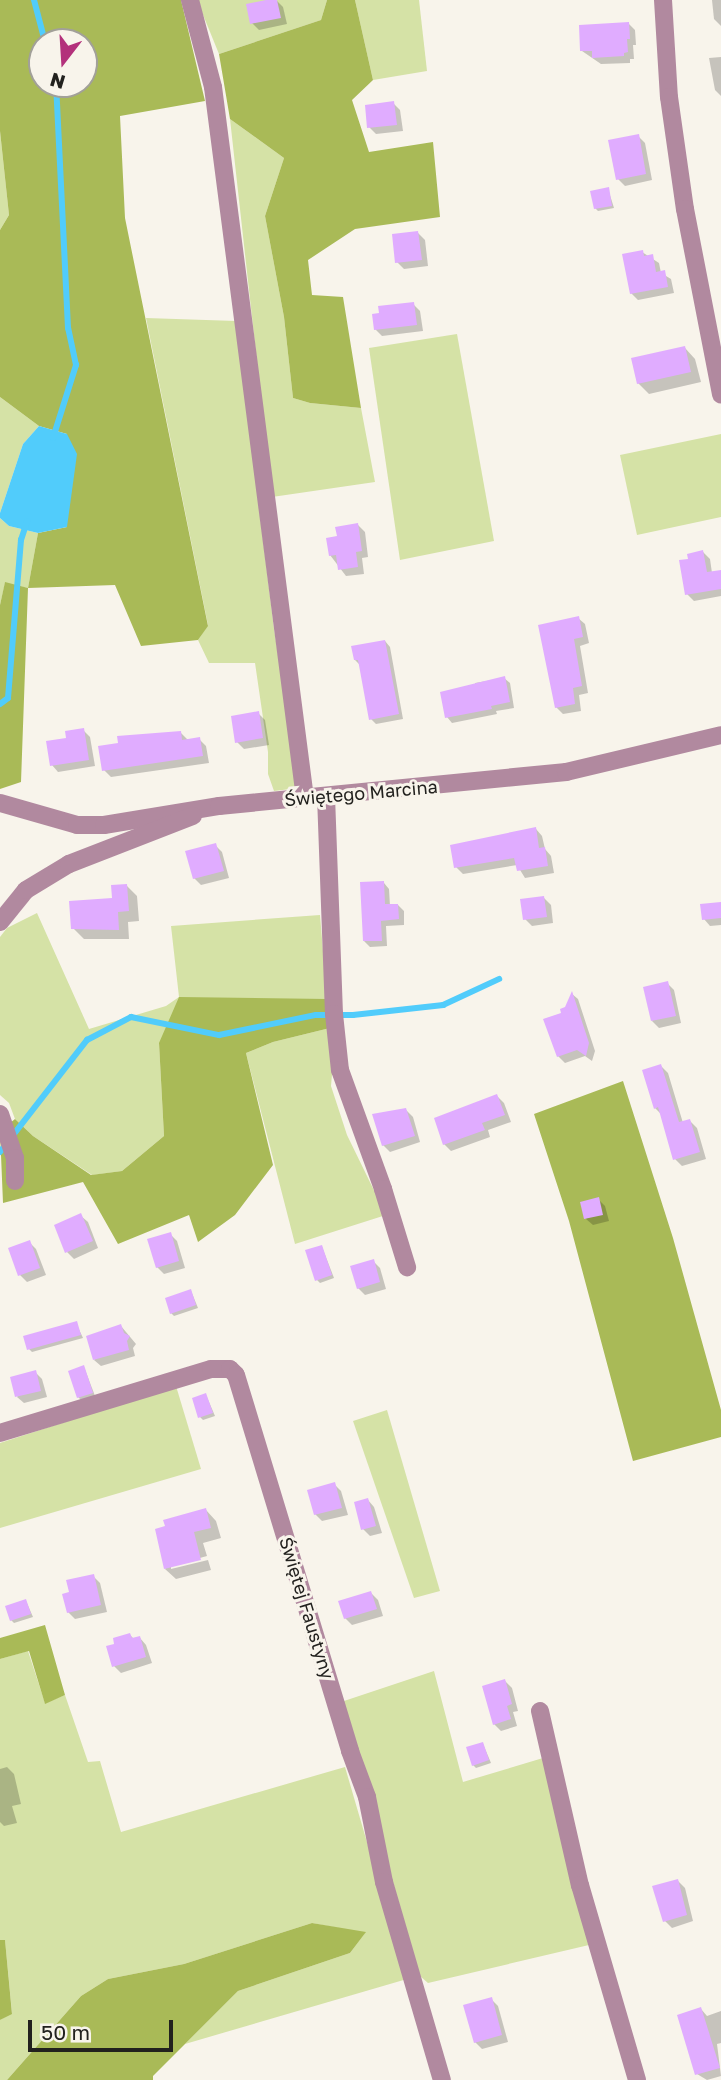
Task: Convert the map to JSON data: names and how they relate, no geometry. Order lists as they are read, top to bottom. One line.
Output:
{"streets":{"street":["Świętego Marcina","Świętej Faustyny"]},"scale_bar":"50 m","north":"bottom"}
